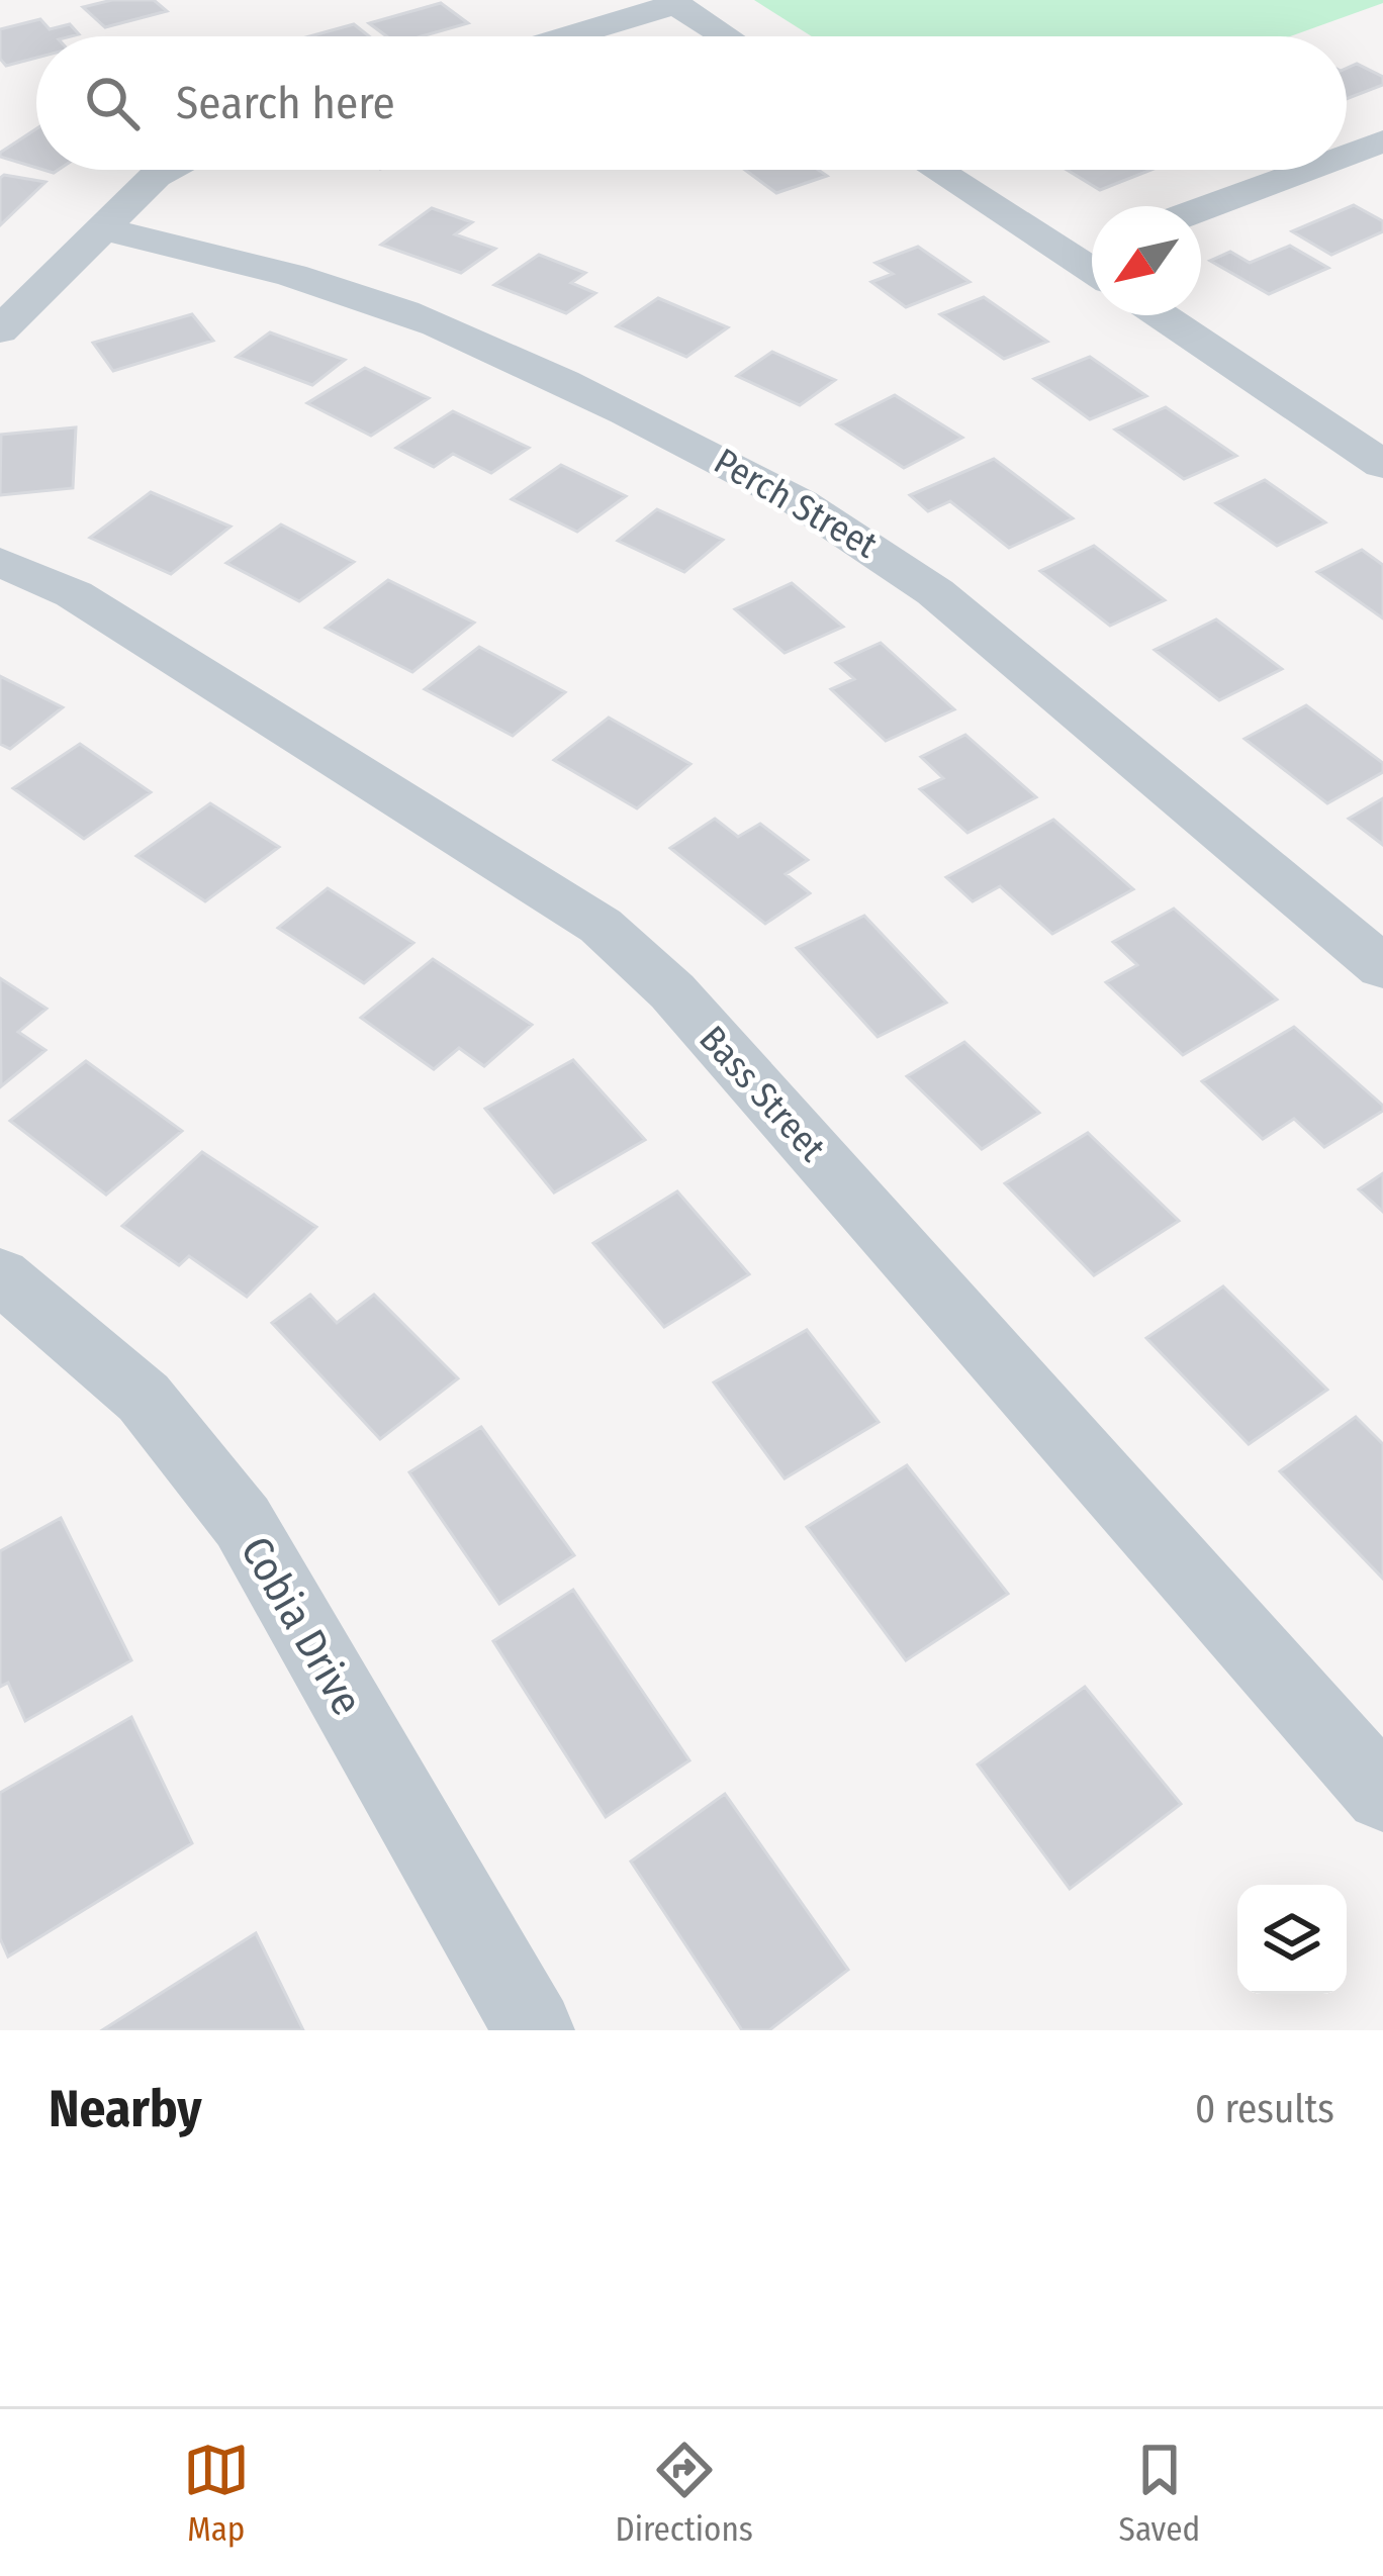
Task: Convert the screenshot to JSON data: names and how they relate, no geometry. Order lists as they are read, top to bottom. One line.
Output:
{"streets":{"street":["Perch Street","Bass Street","Cobia Drive"]},"north":"bottom left","page":{"search":"Search here","heading":["Nearby","0 results"],"nav":["Map","Directions","Saved"]}}
